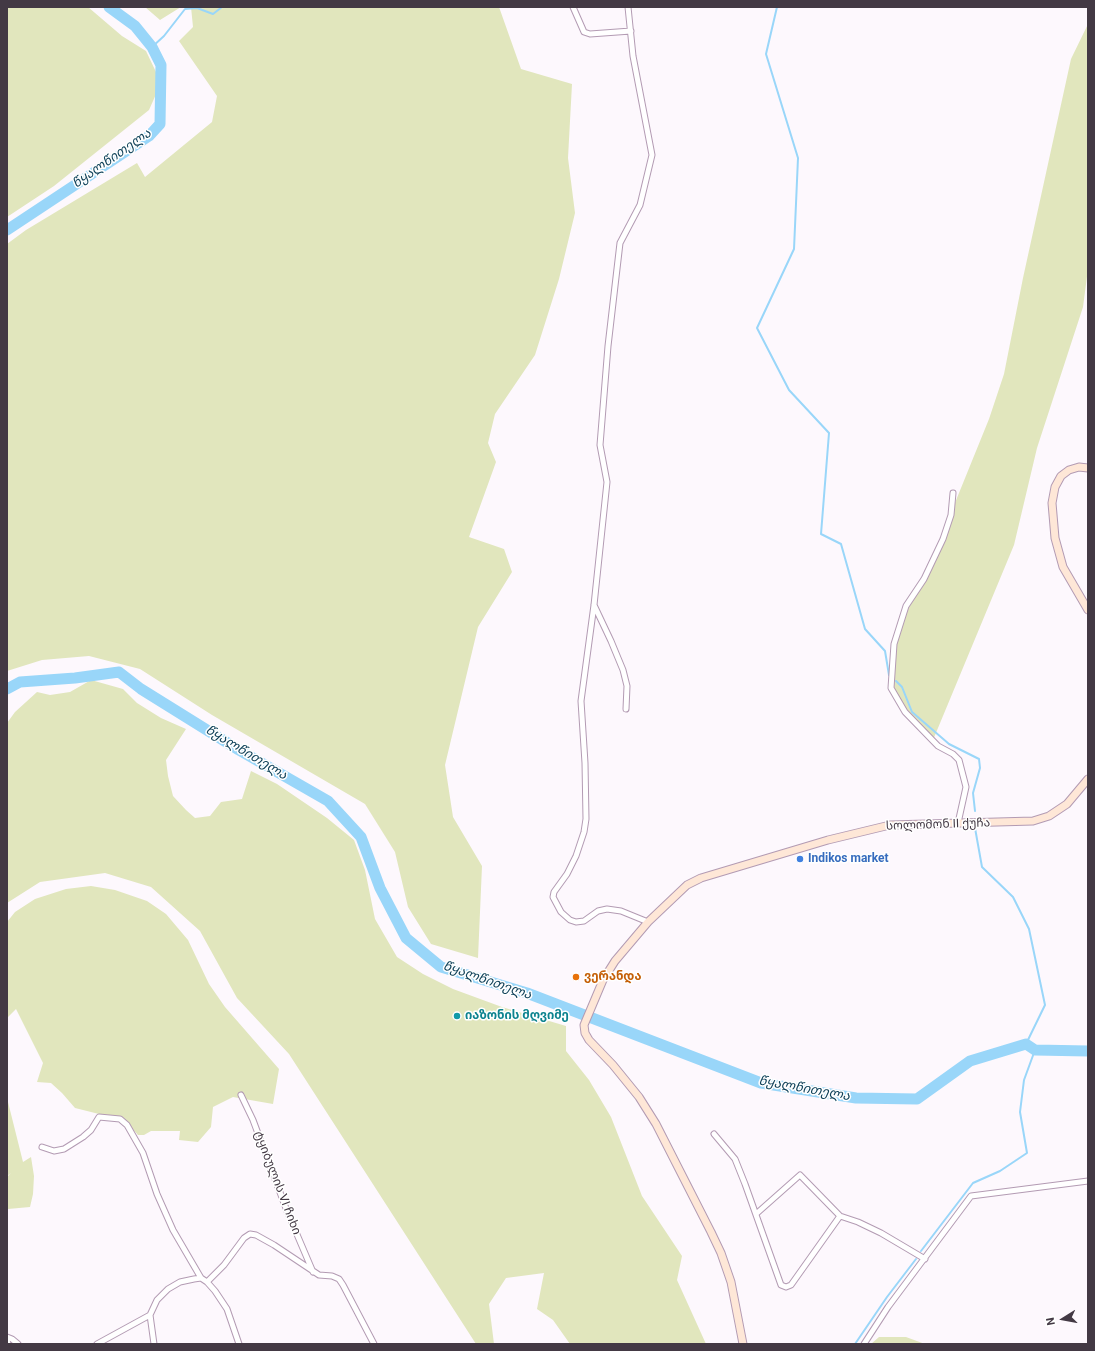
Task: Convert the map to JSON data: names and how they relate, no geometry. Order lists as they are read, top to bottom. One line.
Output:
{"streets":{"main road":["სოლომონ II ქუჩა"],"street":["ტყიბულის VI ჩიხი"]},"water":["წყალწითელა"],"places":["Indikos market","ვერანდა","იაზონის მღვიმე"],"north":"left"}
